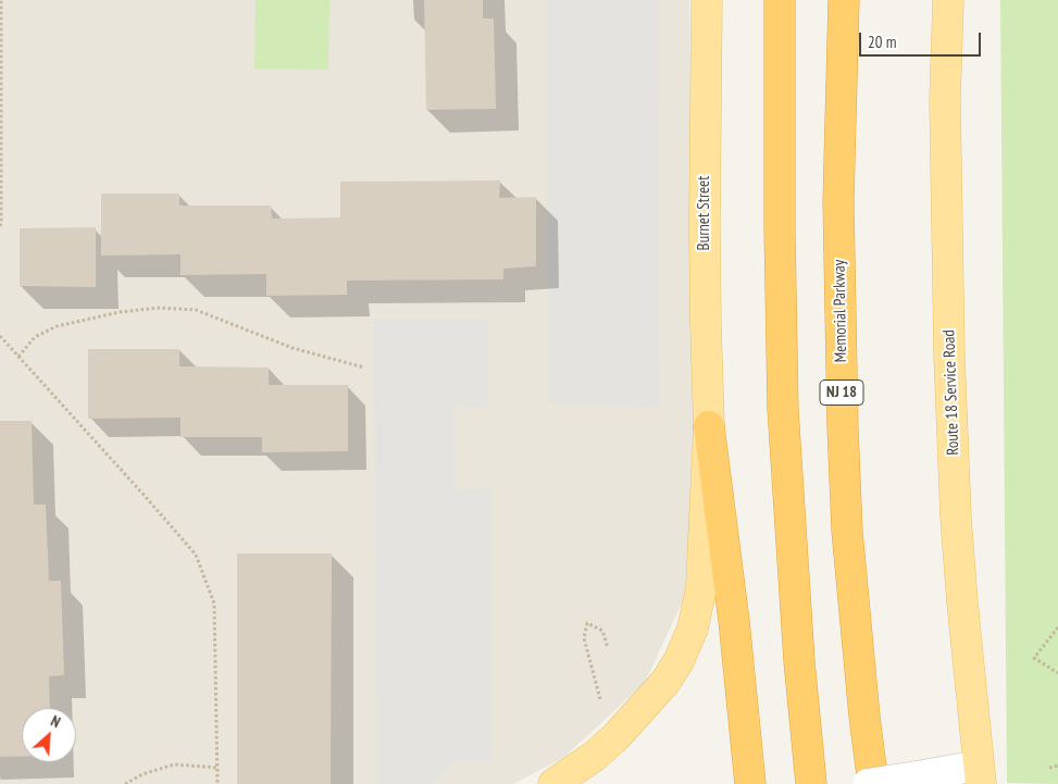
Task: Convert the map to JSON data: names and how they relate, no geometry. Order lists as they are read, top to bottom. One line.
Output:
{"streets":{"highway":["Memorial Parkway","NJ 18"],"main road":["Burnet Street","Route 18 Service Road"]},"scale_bar":"20 m","north":"top right"}
